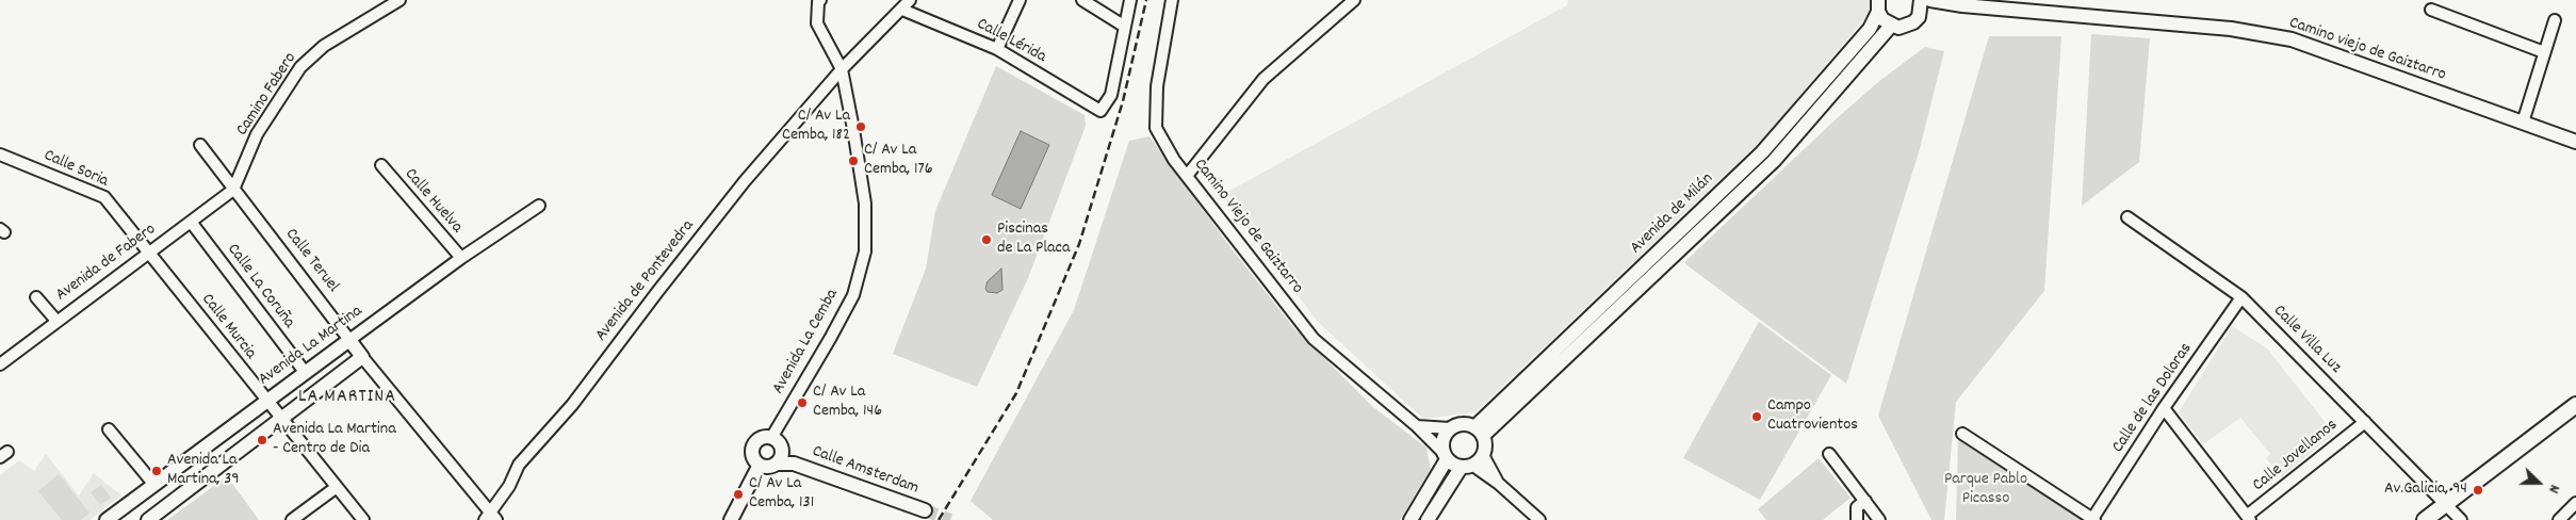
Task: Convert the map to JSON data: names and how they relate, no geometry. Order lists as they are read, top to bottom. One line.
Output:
{"streets":{"street":["Calle Lérida","Camino viejo de Gaiztarro","Camino Fabero","Calle Soria","Calle Huelva","Avenida de Milán","Camino Viejo de Gaiztarro","Calle Teruel","Avenida de Fabero","Avenida de Pontevedra","Calle La Coruña","Calle Murcia","Calle Villa Luz","Avenida La Cemba","Avenida La Martina","Calle de las Doloras","Calle Jovellanos","Calle Amsterdam"]},"crossings":[["Calle Lérida","Avenida de Pontevedra"],["Camino Fabero","Calle Teruel"],["Camino Fabero","Avenida de Fabero"],["Calle Soria","Avenida de Fabero"],["Calle Soria","Calle Murcia"],["Calle Huelva","Avenida La Martina"],["Avenida de Milán","Camino Viejo de Gaiztarro"],["Calle Teruel","Avenida de Fabero"],["Calle Teruel","Avenida de Pontevedra"],["Calle Teruel","Avenida La Martina"],["Avenida de Fabero","Calle La Coruña"],["Avenida de Fabero","Calle Murcia"],["Avenida de Pontevedra","Avenida La Cemba"],["Calle La Coruña","Avenida La Martina"],["Calle Murcia","Avenida La Martina"],["Calle Villa Luz","Calle de las Doloras"],["Calle Villa Luz","Calle Jovellanos"],["Avenida La Cemba","Calle Amsterdam"]],"districts":["LA MARTINA"],"parks":["Parque Pablo Picasso"],"places":["C/ Av La Cemba, 182","C/ Av La Cemba, 176","Piscinas de La Placa","C/ Av La Cemba, 146","Campo Cuatrovientos","Avenida La Martina - Centro de Dia","Avenida La Martina, 39","Av.Galicia, 94","C/ Av La Cemba, 131"],"north":"right"}
